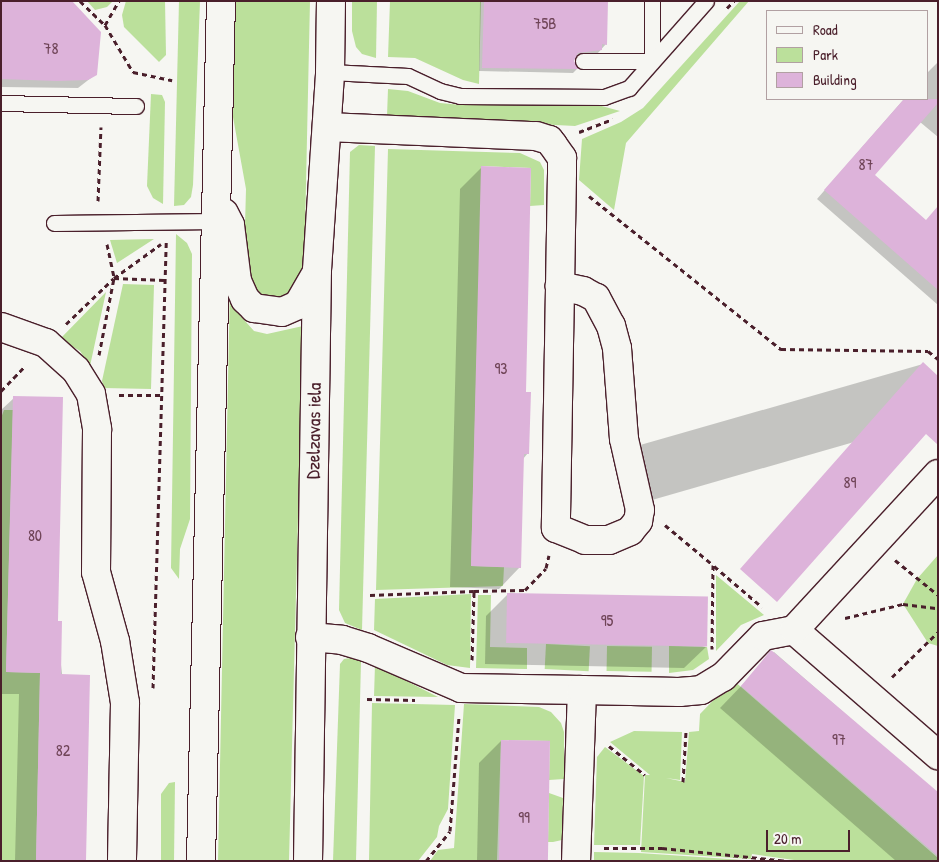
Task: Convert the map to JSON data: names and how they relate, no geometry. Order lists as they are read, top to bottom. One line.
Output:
{"streets":{"street":["Dzelzavas iela"]},"house_numbers":["75B","78","87","93","89","80","95","97","82","99"],"legend":["Road","Park","Building"],"scale_bar":"20 m"}
